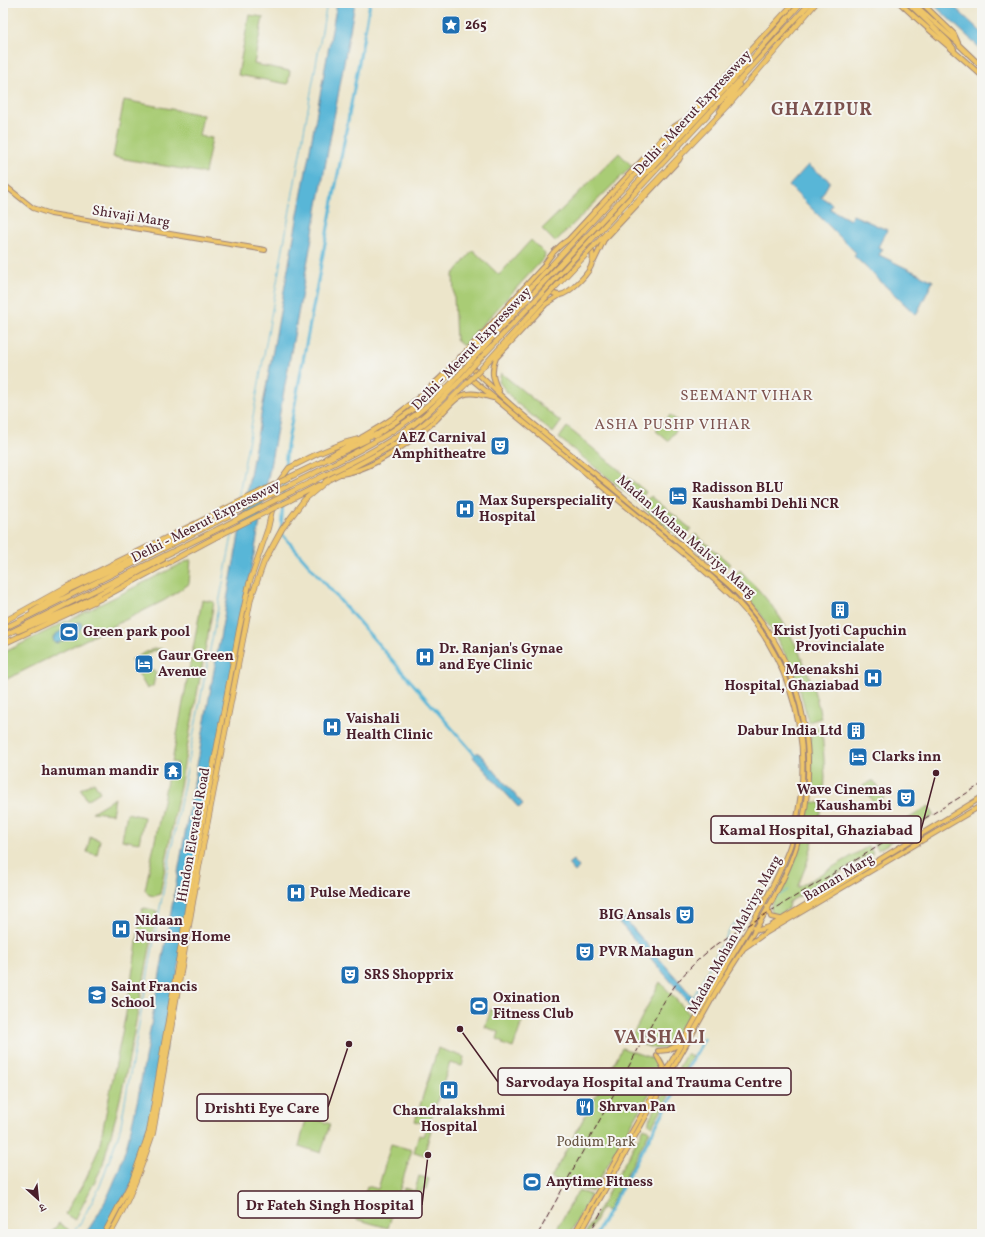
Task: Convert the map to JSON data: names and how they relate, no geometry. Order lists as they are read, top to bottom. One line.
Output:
{"streets":{"highway":["Delhi - Meerut Expressway","Hindon Elevated Road"],"main road":["Shivaji Marg","Madan Mohan Malviya Marg","Baman Marg"]},"crossings":[["Madan Mohan Malviya Marg","Baman Marg"]],"districts":["GHAZIPUR","SEEMANT VIHAR","ASHA PUSHP VIHAR","VAISHALI"],"parks":["Podium Park"],"places":{"place":["265"],"theatre":["AEZ Carnival Amphitheatre","Wave Cinemas Kaushambi","BIG Ansals","PVR Mahagun","SRS Shopprix"],"hotel":["Radisson BLU Kaushambi Dehli NCR","Gaur Green Avenue","Clarks inn"],"hospital":["Max Superspeciality Hospital","Dr. Ranjan's Gynae and Eye Clinic","Meenakshi Hospital, Ghaziabad","Vaishali Health Clinic","Pulse Medicare","Nidaan Nursing Home","Chandralakshmi Hospital"],"building":["Krist Jyoti Capuchin Provincialate","Dabur India Ltd"],"sports":["Green park pool","Oxination Fitness Club","Anytime Fitness"],"temple":["hanuman mandir"],"other":["Kamal Hospital, Ghaziabad","Sarvodaya Hospital and Trauma Centre","Drishti Eye Care","Dr Fateh Singh Hospital"],"school or university":["Saint Francis School"],"restaurant":["Shrvan Pan"]},"north":"bottom right"}
